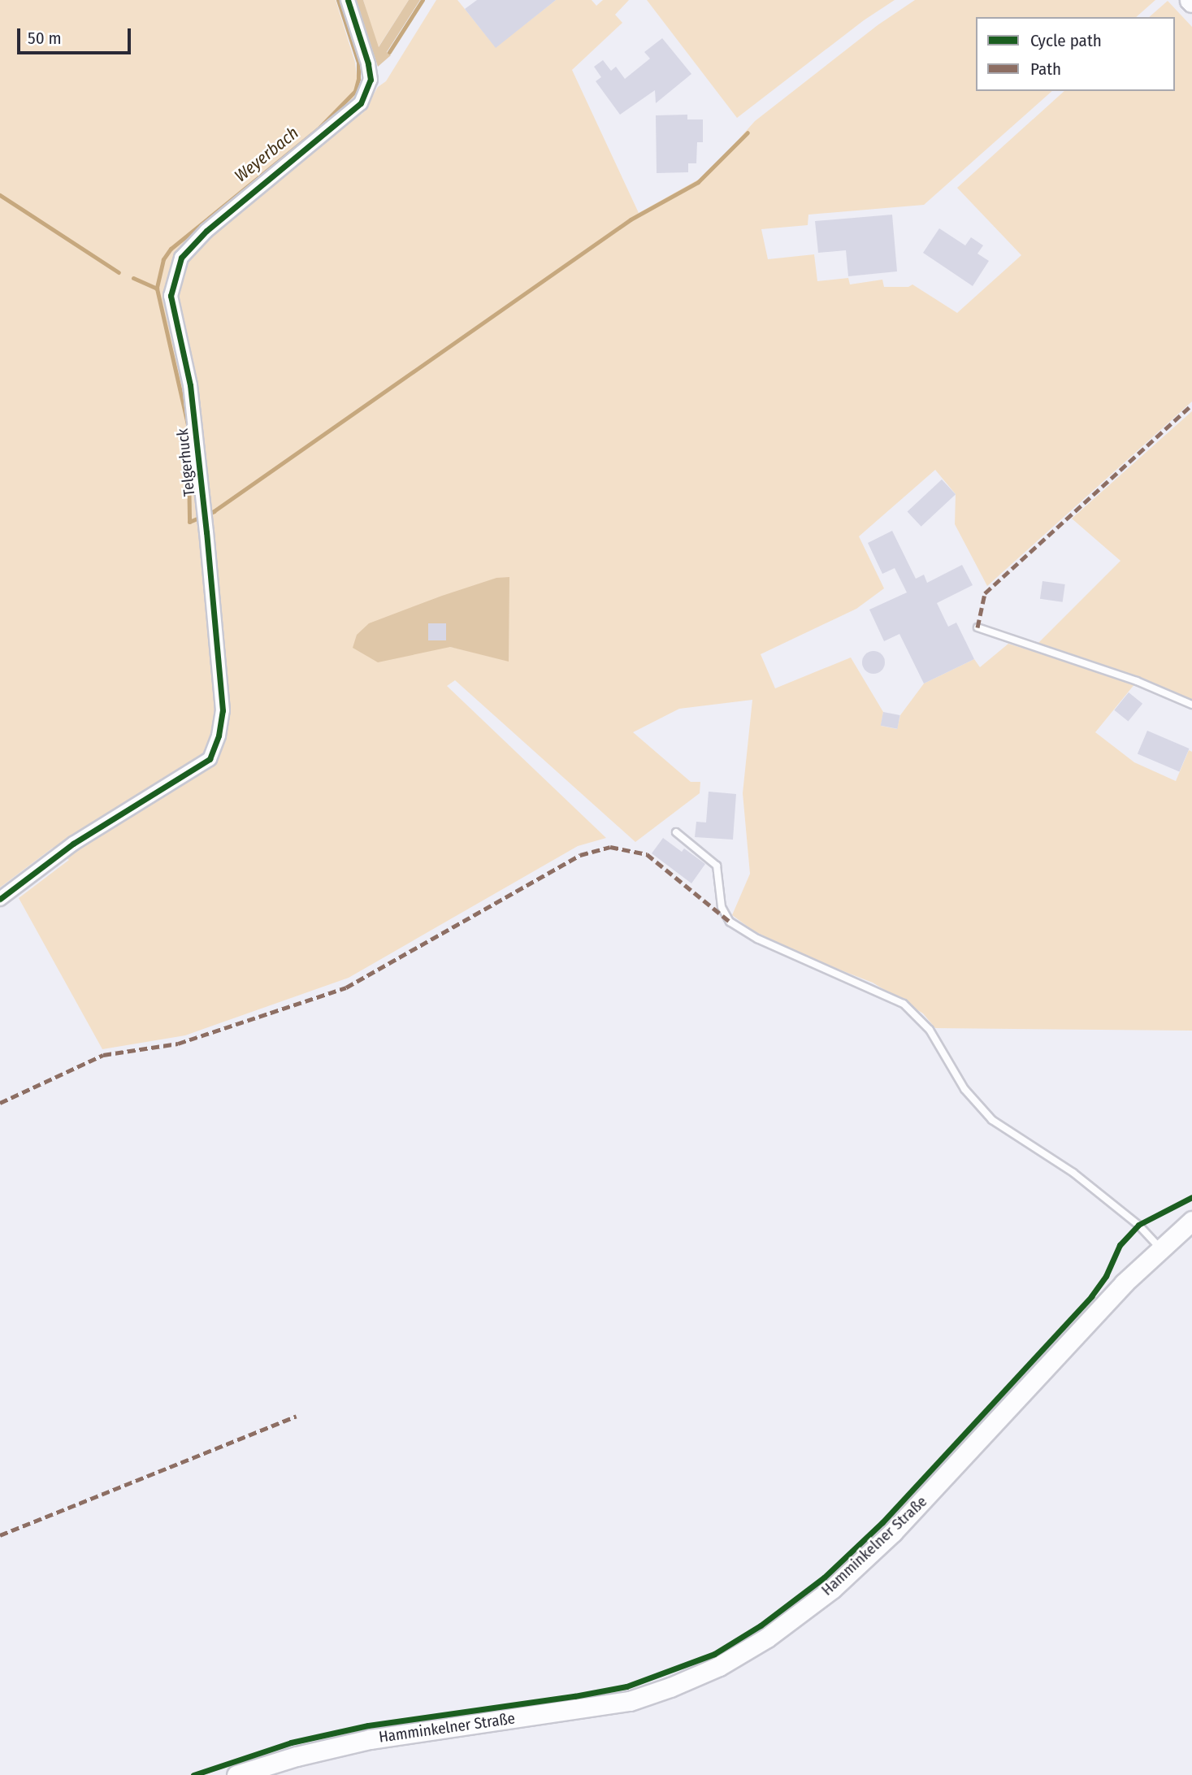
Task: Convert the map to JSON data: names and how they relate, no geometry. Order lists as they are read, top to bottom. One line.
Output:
{"streets":{"main road":["Hamminkelner Straße"],"street":["Telgerhuck"]},"water":["Weyerbach"],"legend":["Cycle path","Path"],"scale_bar":"50 m"}
